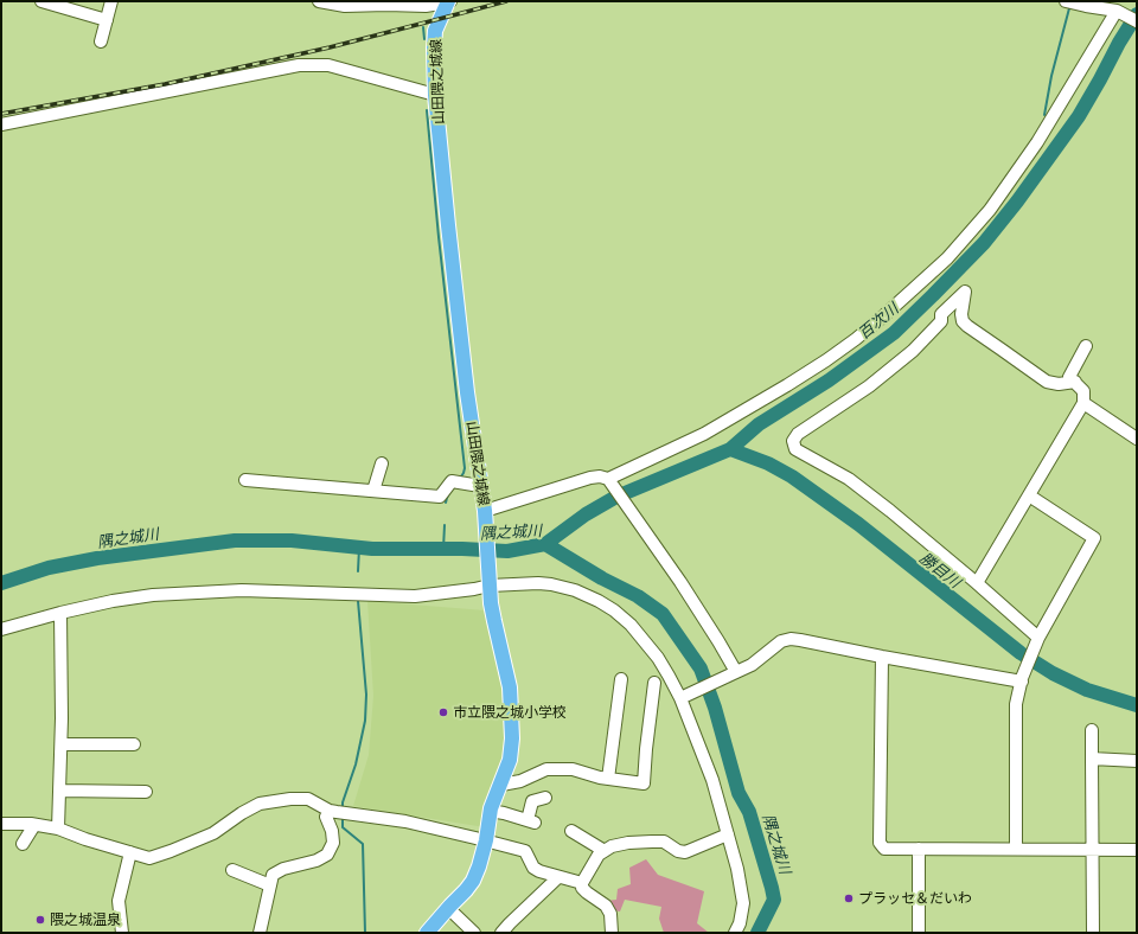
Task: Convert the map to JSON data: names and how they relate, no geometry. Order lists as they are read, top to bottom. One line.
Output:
{"streets":{"main road":["山田隈之城線"]},"water":["百次川","隅之城川","勝目川"],"places":["市立隈之城小学校","プラッセ＆だいわ","隈之城温泉"]}
